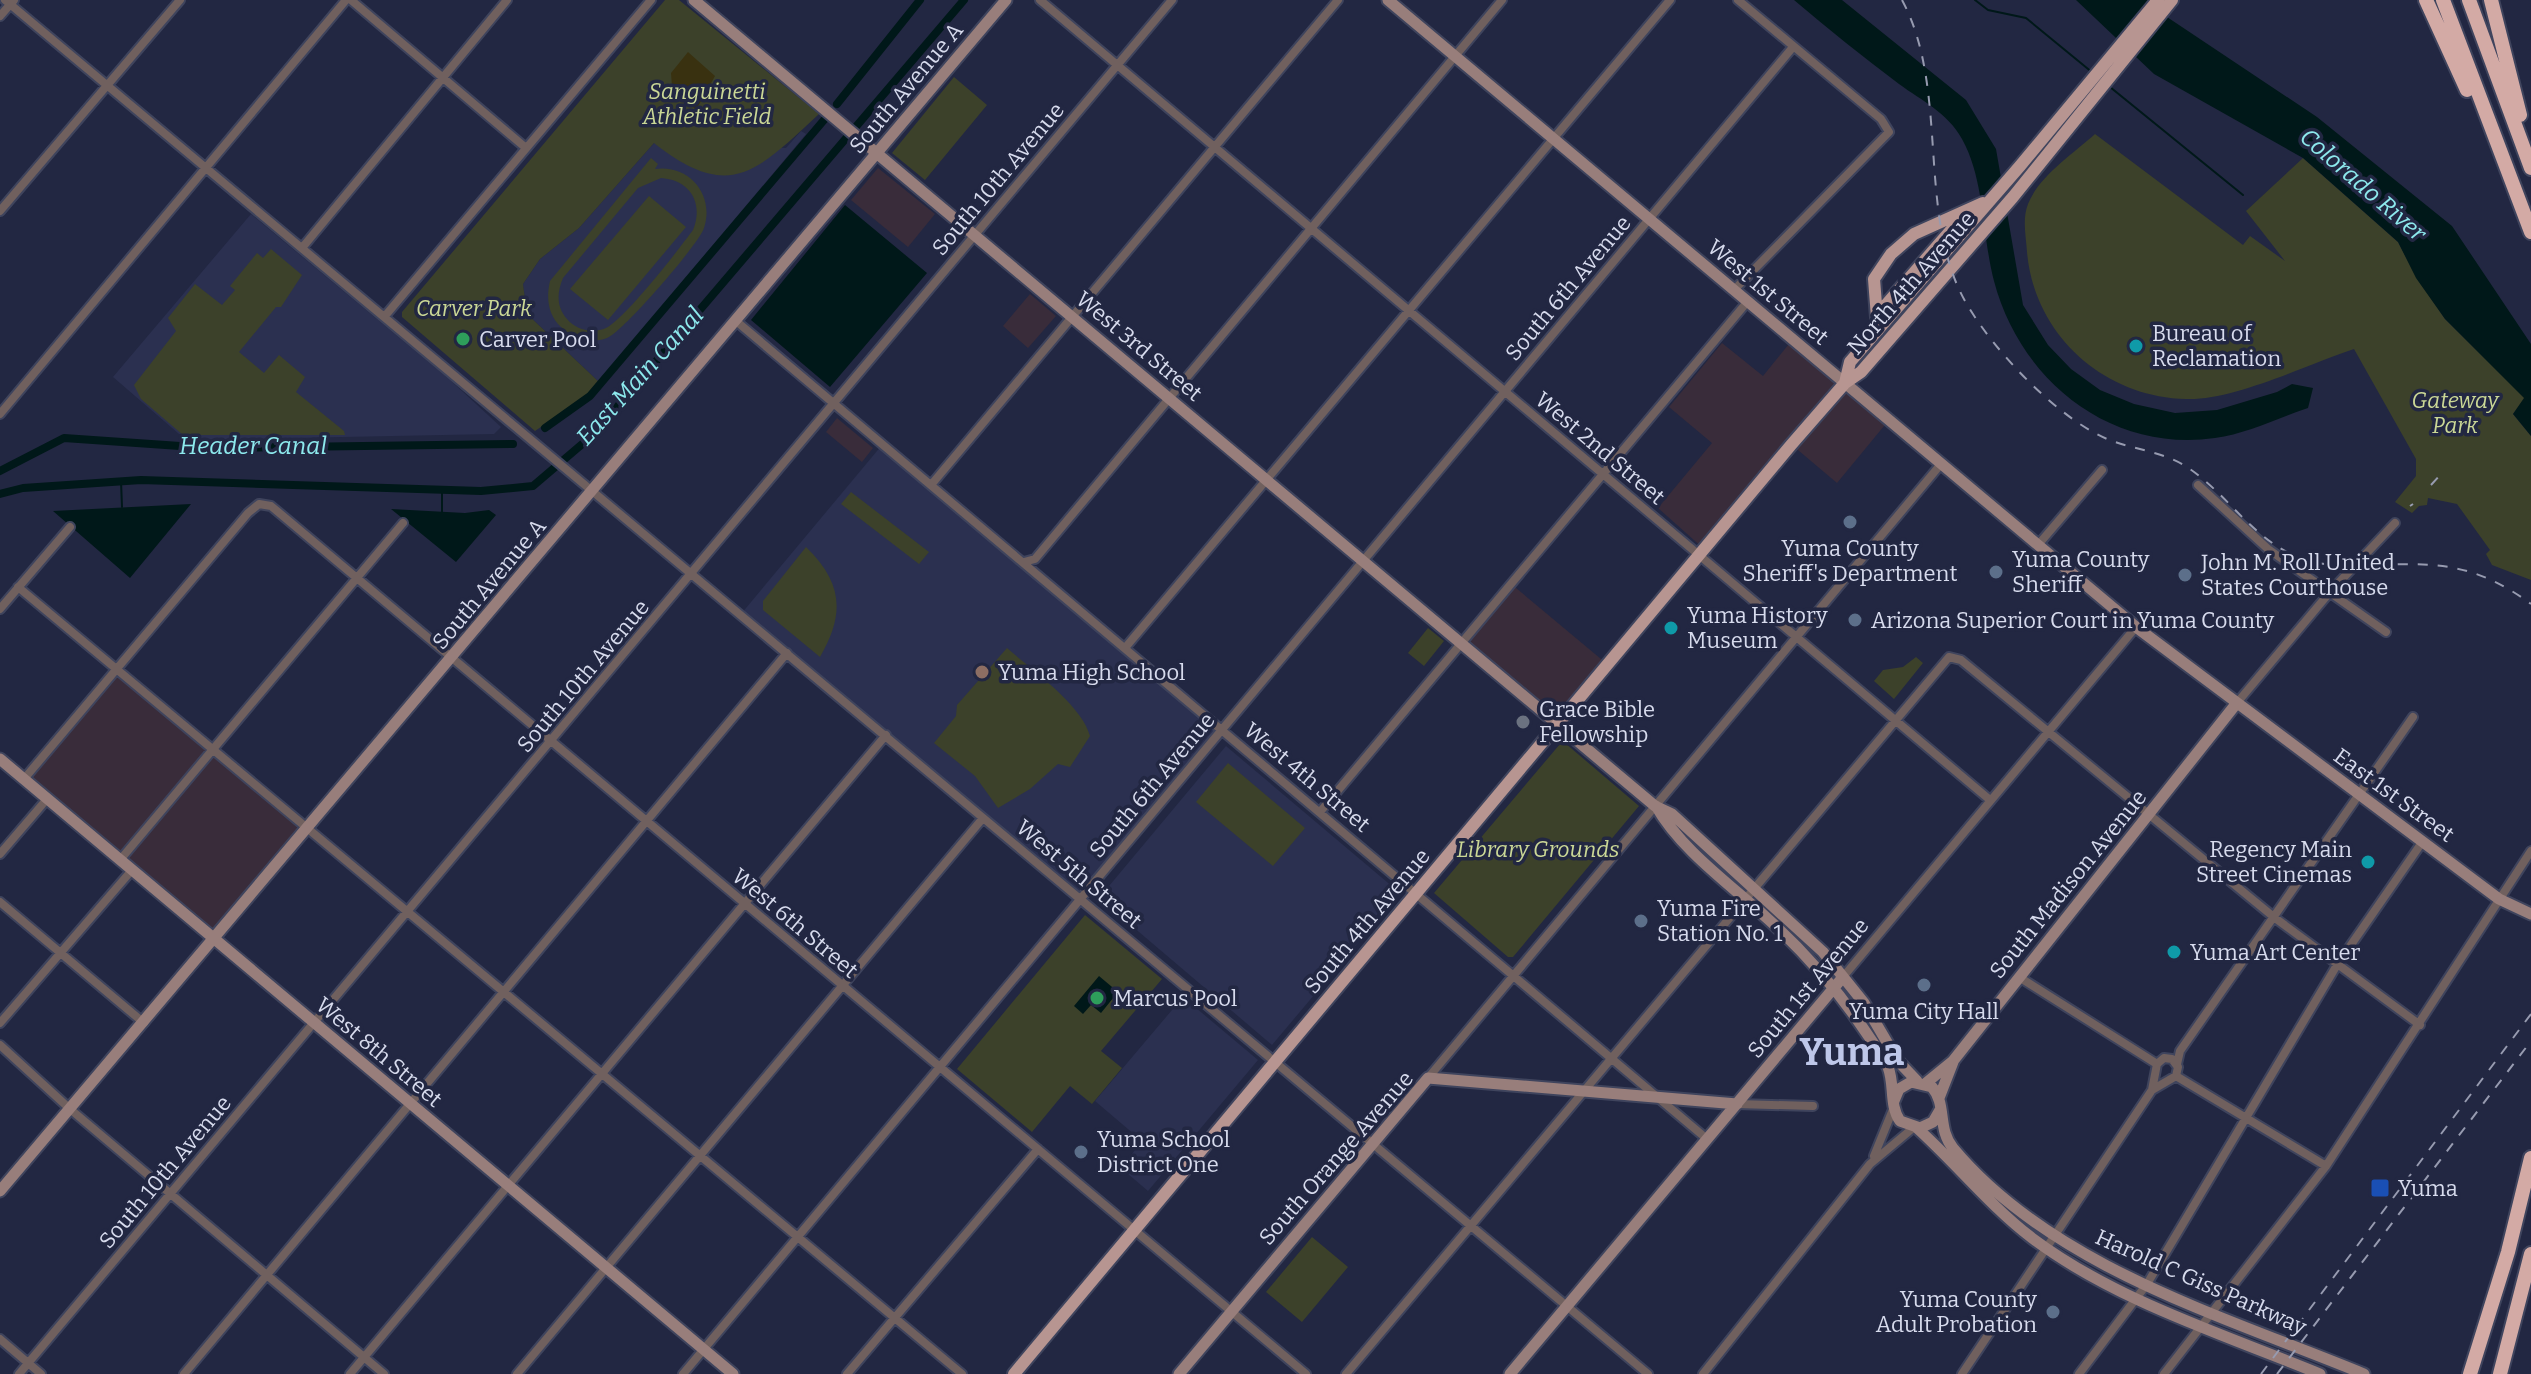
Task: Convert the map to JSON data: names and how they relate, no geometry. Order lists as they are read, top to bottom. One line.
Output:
{"streets":{"main road":["South Avenue A","North 4th Avenue","West 1st Street","West 3rd Street","East 1st Street","South Madison Avenue","South 4th Avenue","South 1st Avenue","West 8th Street","South Orange Avenue","Harold C Giss Parkway"],"street":["South 10th Avenue","South 6th Avenue","West 2nd Street","West 4th Street","West 5th Street","West 6th Street"]},"crossings":[["South Avenue A","West 3rd Street"],["South Avenue A","West 4th Street"],["South Avenue A","West 5th Street"],["South Avenue A","West 6th Street"],["South Avenue A","West 8th Street"],["South 10th Avenue","West 3rd Street"],["South 10th Avenue","West 2nd Street"],["South 10th Avenue","West 4th Street"],["South 10th Avenue","West 5th Street"],["South 10th Avenue","West 6th Street"],["South 10th Avenue","West 8th Street"],["North 4th Avenue","West 1st Street"],["North 4th Avenue","South 4th Avenue"],["South 6th Avenue","West 1st Street"],["South 6th Avenue","West 3rd Street"],["South 6th Avenue","West 2nd Street"],["South 6th Avenue","West 4th Street"],["South 6th Avenue","West 5th Street"],["South 6th Avenue","West 6th Street"],["South 6th Avenue","West 8th Street"],["West 1st Street","East 1st Street"],["West 1st Street","South Madison Avenue"],["West 1st Street","South 4th Avenue"],["West 1st Street","South 1st Avenue"],["West 3rd Street","South 4th Avenue"],["West 2nd Street","South 4th Avenue"],["West 2nd Street","South 1st Avenue"],["West 4th Street","South 4th Avenue"],["West 4th Street","South 1st Avenue"],["West 4th Street","South Orange Avenue"],["East 1st Street","South Madison Avenue"],["West 5th Street","South 4th Avenue"],["West 5th Street","South 1st Avenue"],["West 5th Street","South Orange Avenue"],["South Madison Avenue","Harold C Giss Parkway"],["South 4th Avenue","West 6th Street"],["West 6th Street","South Orange Avenue"],["South 1st Avenue","South Orange Avenue"]],"districts":["Yuma"],"water":["Colorado River","East Main Canal","Header Canal"],"parks":["Sanguinetti Athletic Field","Carver Park","Gateway Park","Library Grounds"],"places":{"other":["Carver Pool","Bureau of Reclamation","Yuma County Sheriff's Department","Yuma County Sheriff","John M. Roll United States Courthouse","Arizona Superior Court in Yuma County","Yuma History Museum","Yuma High School","Grace Bible Fellowship","Regency Main Street Cinemas","Yuma Fire Station No. 1","Yuma Art Center","Yuma City Hall","Marcus Pool","Yuma School District One","Yuma County Adult Probation"],"transit":["Yuma"]}}
